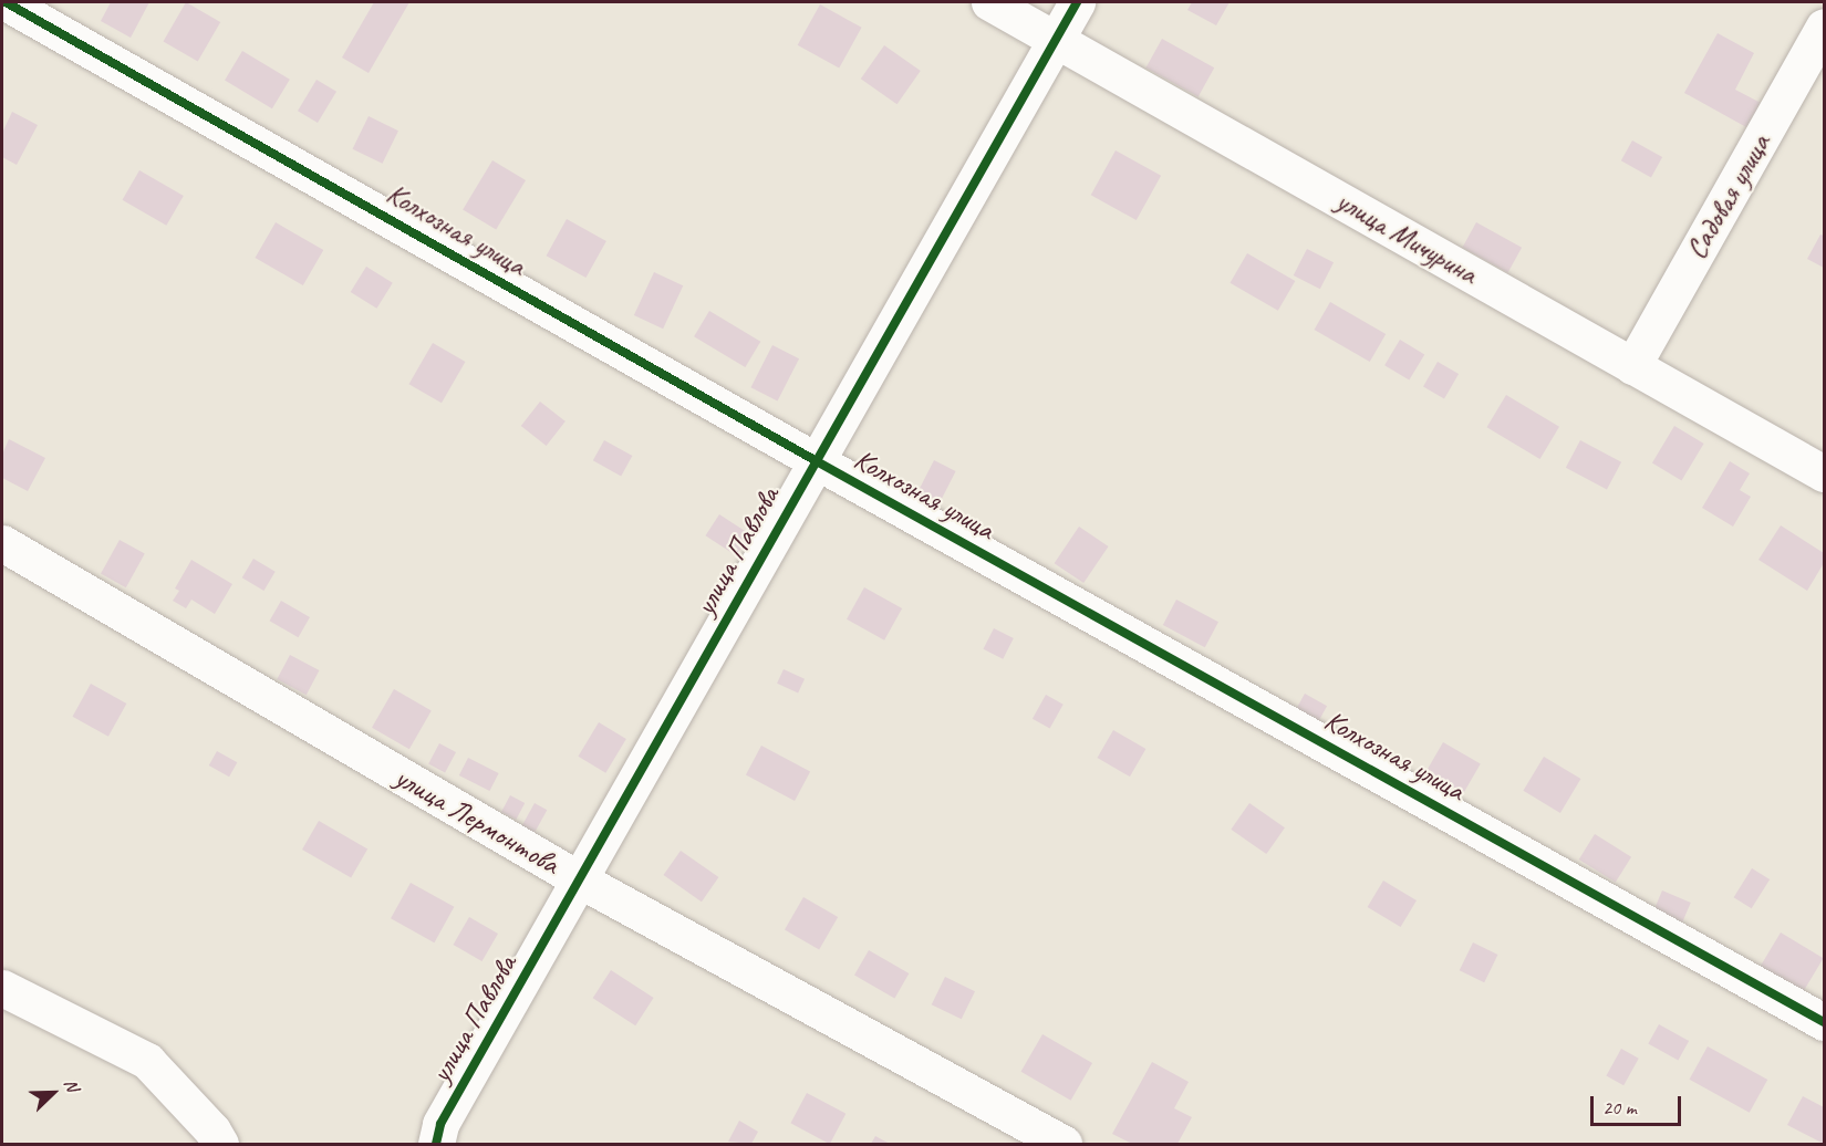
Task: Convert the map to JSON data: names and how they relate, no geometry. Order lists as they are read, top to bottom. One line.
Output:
{"streets":{"street":["Садовая улица","Колхозная улица","улица Мичурина","улица Павлова","улица Лермонтова"]},"crossings":[["Садовая улица","улица Мичурина"],["Колхозная улица","улица Павлова"],["улица Мичурина","улица Павлова"],["улица Павлова","улица Лермонтова"]],"scale_bar":"20 m","north":"top right"}
